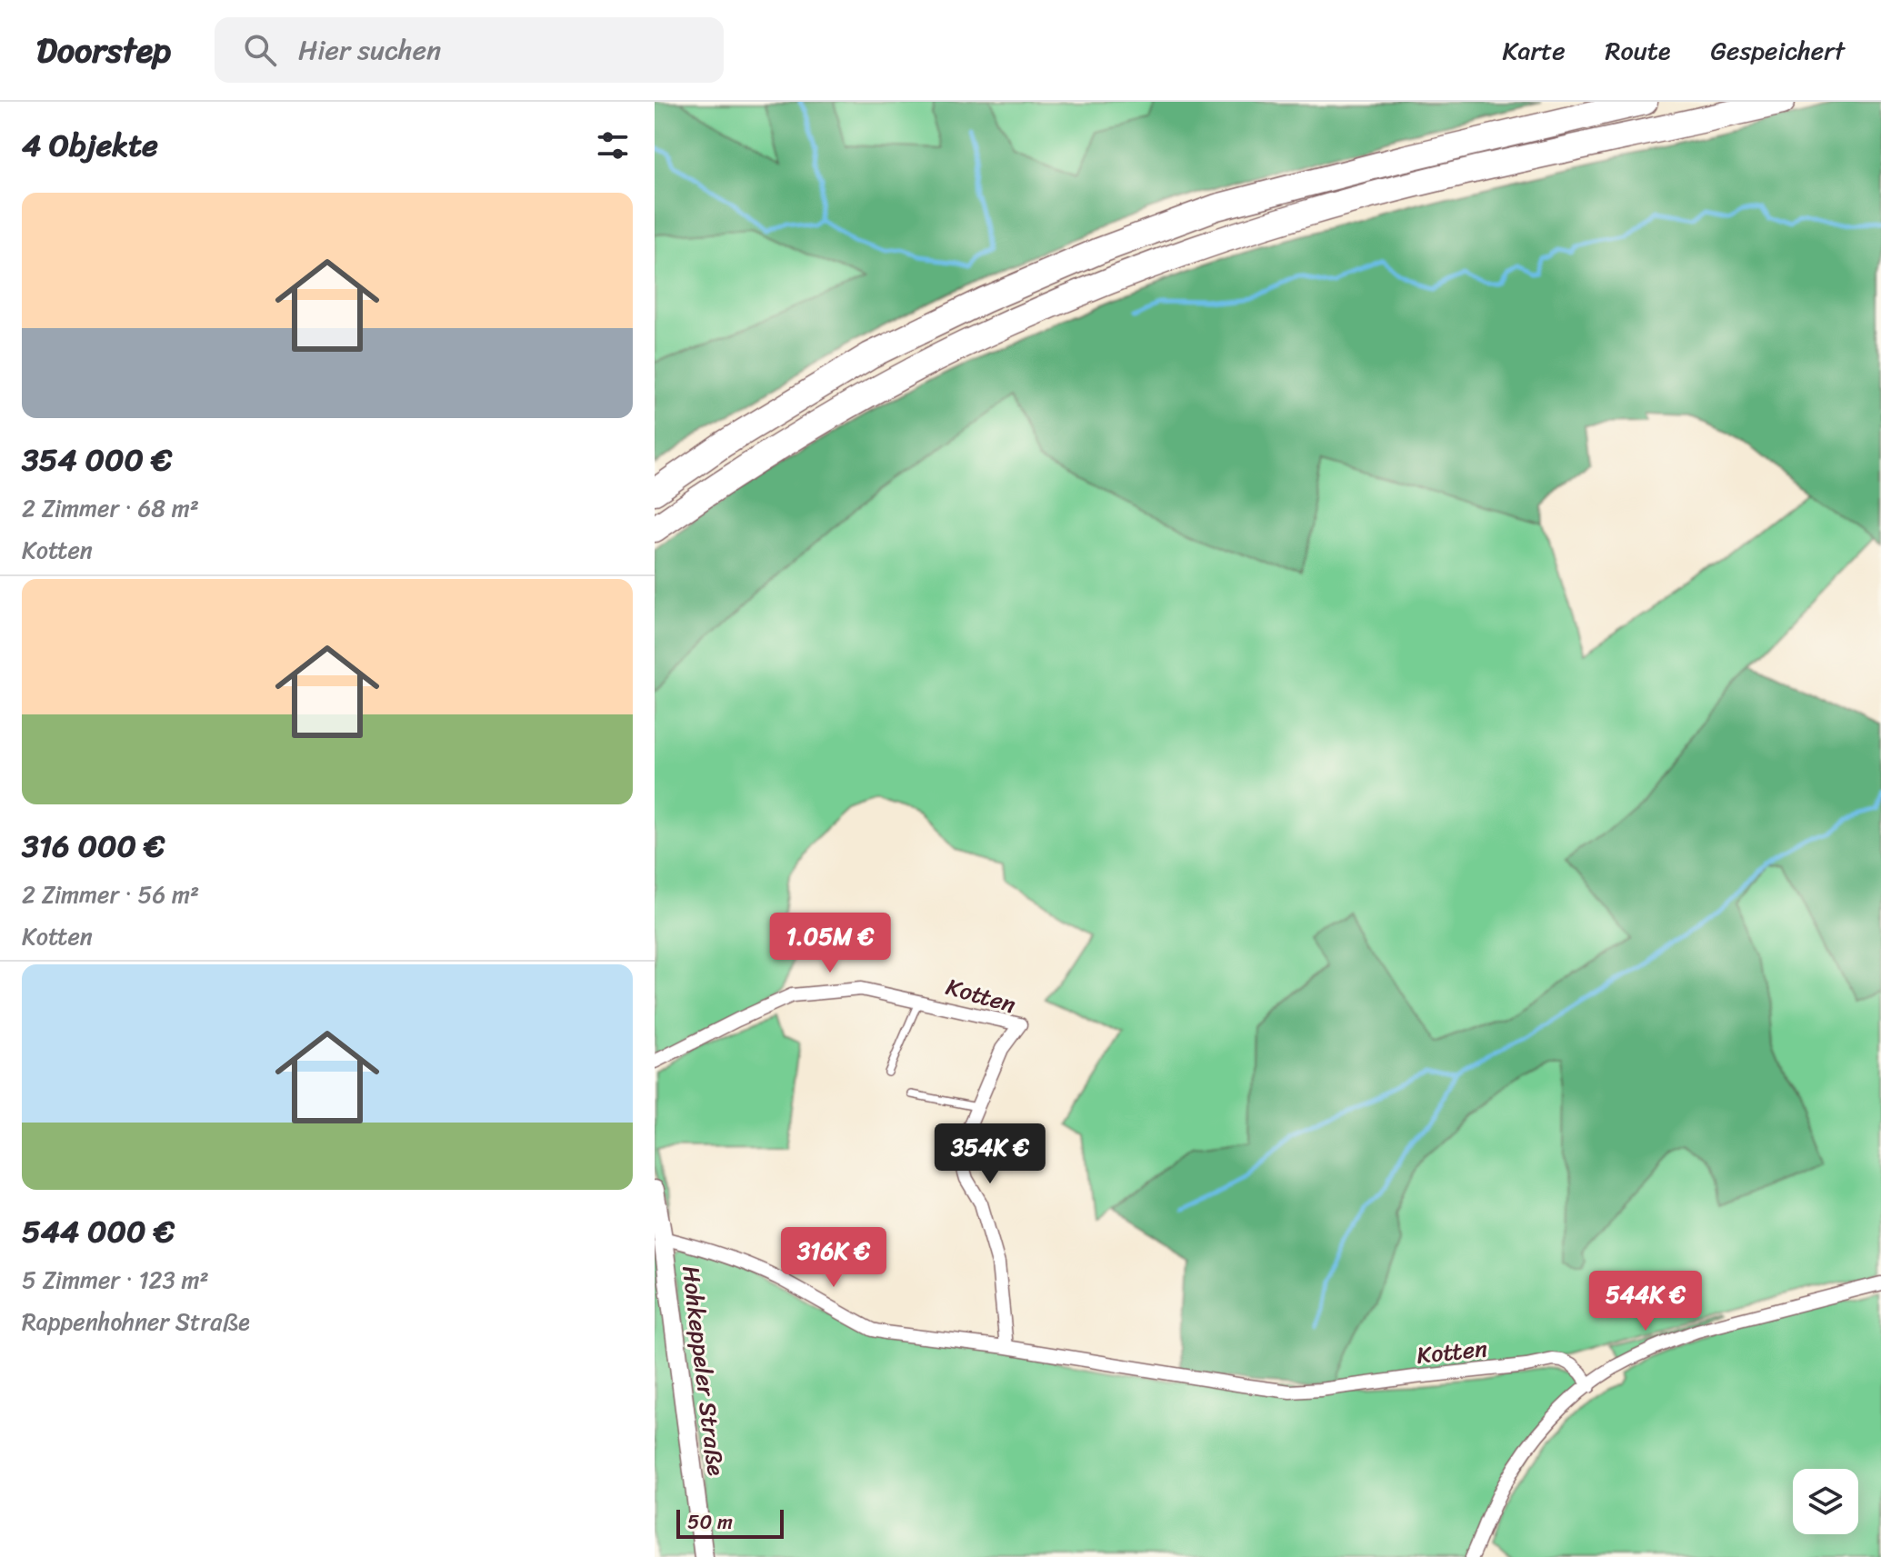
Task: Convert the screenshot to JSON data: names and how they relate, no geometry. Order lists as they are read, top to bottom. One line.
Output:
{"streets":{"street":["Kotten","Hohkeppeler Straße"]},"crossings":[["Kotten","Hohkeppeler Straße"]],"scale_bar":"50 m","page":{"header":"Doorstep","search":"Hier suchen","nav":["Karte","Route","Gespeichert"],"heading":"4 Objekte","list":[{"name":"354 000 €","note":"2 Zimmer · 68 m² · Kotten"},{"name":"316 000 €","note":"2 Zimmer · 56 m² · Kotten"},{"name":"544 000 €","note":"5 Zimmer · 123 m² · Rappenhohner Straße"}],"price":["1.05M €","354K €","316K €","544K €"],"scale":"50 m"}}
